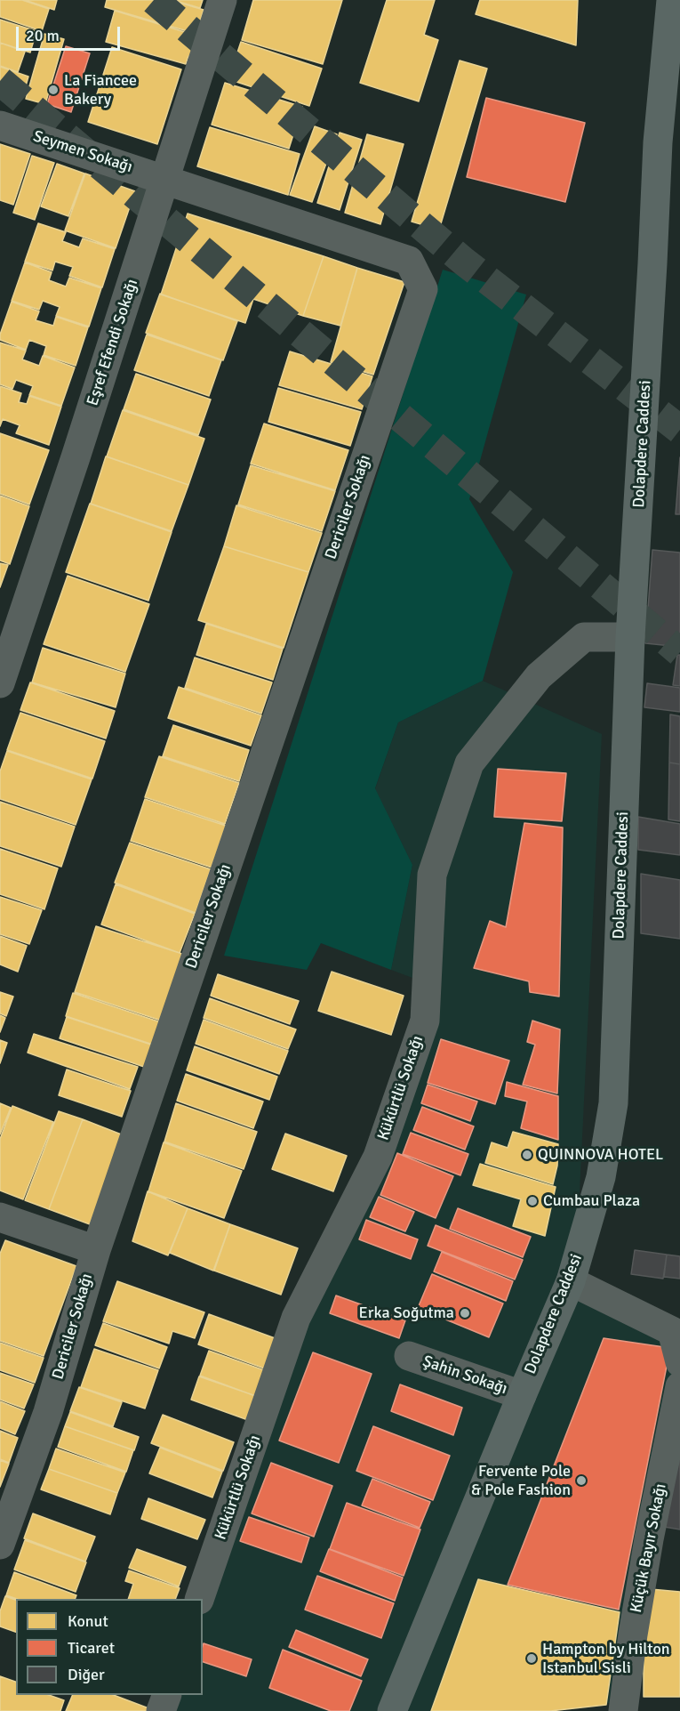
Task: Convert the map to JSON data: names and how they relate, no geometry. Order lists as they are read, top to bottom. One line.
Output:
{"streets":{"main road":["Dolapdere Caddesi"],"street":["Seymen Sokağı","Eşref Efendi Sokağı","Dericiler Sokağı","Kükürtlü Sokağı","Şahin Sokağı","Küçük Bayır Sokağı"]},"crossings":[["Seymen Sokağı","Eşref Efendi Sokağı"],["Seymen Sokağı","Dericiler Sokağı"],["Eşref Efendi Sokağı","Dericiler Sokağı"],["Dolapdere Caddesi","Kükürtlü Sokağı"],["Dolapdere Caddesi","Şahin Sokağı"]],"places":["La Fiancee Bakery","QUINNOVA HOTEL","Cumbau Plaza","Erka Soğutma","Fervente Pole & Pole Fashion","Hampton by Hilton Istanbul Sisli"],"legend":["Konut","Ticaret","Diğer"],"scale_bar":"20 m"}
